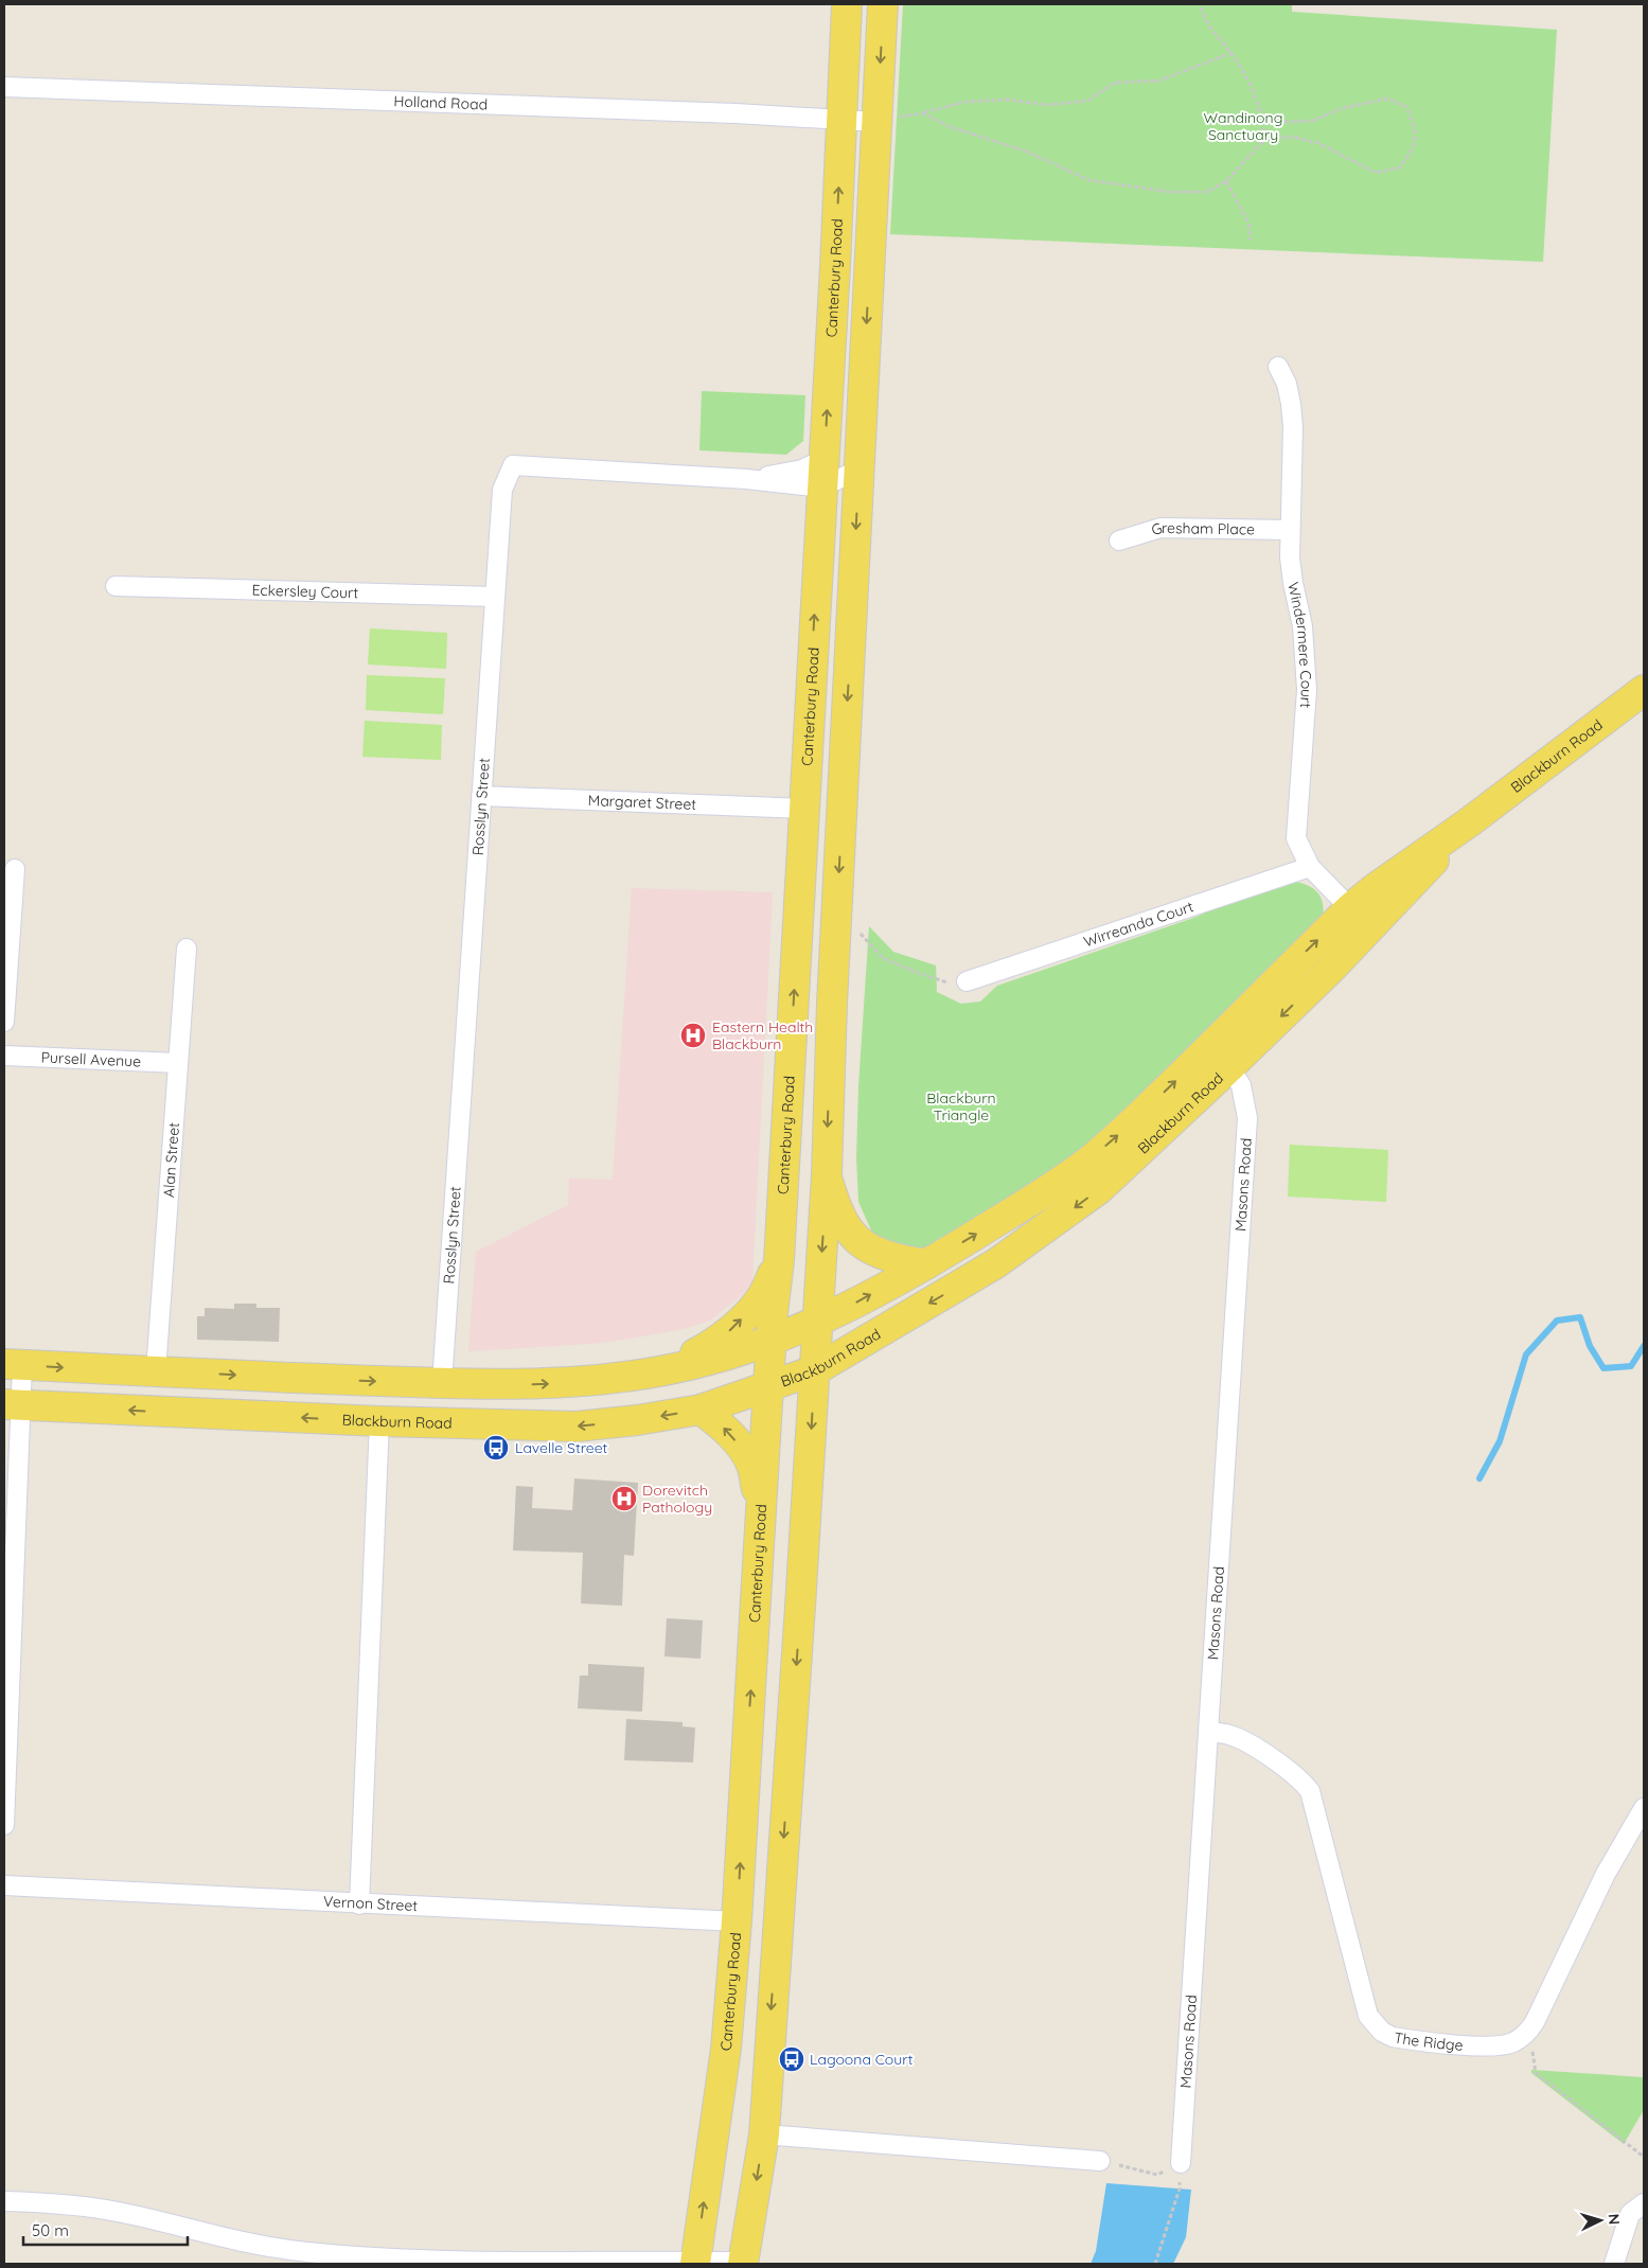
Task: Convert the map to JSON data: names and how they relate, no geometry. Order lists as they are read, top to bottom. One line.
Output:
{"streets":{"main road":["Canterbury Road","Blackburn Road"],"street":["Holland Road","Gresham Place","Eckersley Court","Windermere Court","Margaret Street","Rosslyn Street","Wirreanda Court","Pursell Avenue","Alan Street","Masons Road","Vernon Street","The Ridge"]},"crossings":[["Holland Road","Canterbury Road"],["Canterbury Road","Blackburn Road"],["Canterbury Road","Margaret Street"],["Canterbury Road","Rosslyn Street"],["Canterbury Road","Vernon Street"],["Gresham Place","Windermere Court"],["Eckersley Court","Rosslyn Street"],["Windermere Court","Blackburn Road"],["Windermere Court","Wirreanda Court"],["Blackburn Road","Rosslyn Street"],["Blackburn Road","Alan Street"],["Blackburn Road","Masons Road"],["Margaret Street","Rosslyn Street"],["Pursell Avenue","Alan Street"],["Masons Road","The Ridge"]],"parks":["Wandinong Sanctuary","Blackburn Triangle"],"places":{"hospital":["Eastern Health Blackburn","Dorevitch Pathology"],"bus stop":["Lavelle Street","Lagoona Court"]},"scale_bar":"50 m","north":"right"}
